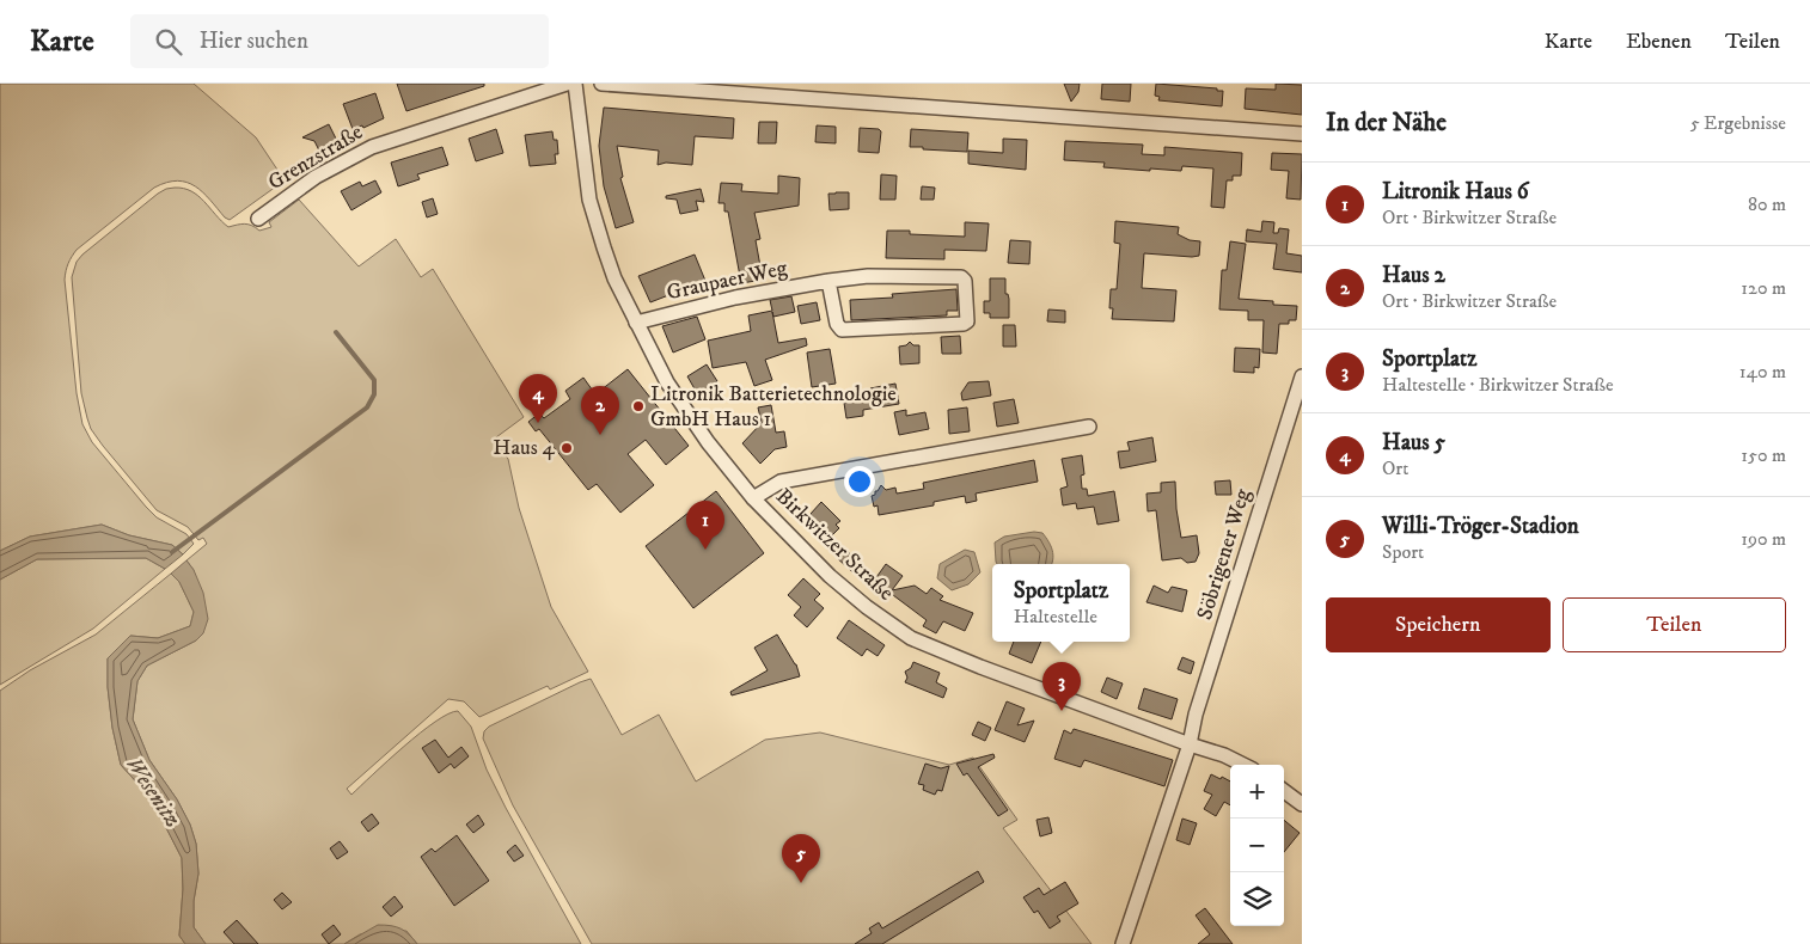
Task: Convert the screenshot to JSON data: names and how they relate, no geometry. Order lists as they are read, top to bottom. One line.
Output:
{"streets":{"street":["Grenzstraße","Graupaer Weg","Birkwitzer Straße","Söbrigener Weg"]},"crossings":[["Graupaer Weg","Birkwitzer Straße"],["Birkwitzer Straße","Söbrigener Weg"]],"water":["Wesenitz"],"places":["Litronik Batterietechnologie GmbH Haus 1","Haus 4"],"page":{"header":"Karte","search":"Hier suchen","nav":["Karte","Ebenen","Teilen"],"heading":["In der Nähe","5 Ergebnisse"],"list":[{"mark":"1","name":"Litronik Haus 6","note":"Ort · Birkwitzer Straße","value":"80 m"},{"mark":"2","name":"Haus 2","note":"Ort · Birkwitzer Straße","value":"120 m"},{"mark":"3","name":"Sportplatz","note":"Haltestelle · Birkwitzer Straße","value":"140 m"},{"mark":"4","name":"Haus 5","note":"Ort","value":"150 m"},{"mark":"5","name":"Willi-Tröger-Stadion","note":"Sport","value":"190 m"}],"pins":["4","2","1","3","5"],"popup":["Sportplatz","Haltestelle"],"buttons":["Speichern","Teilen"],"map_buttons":["+","−"]}}
